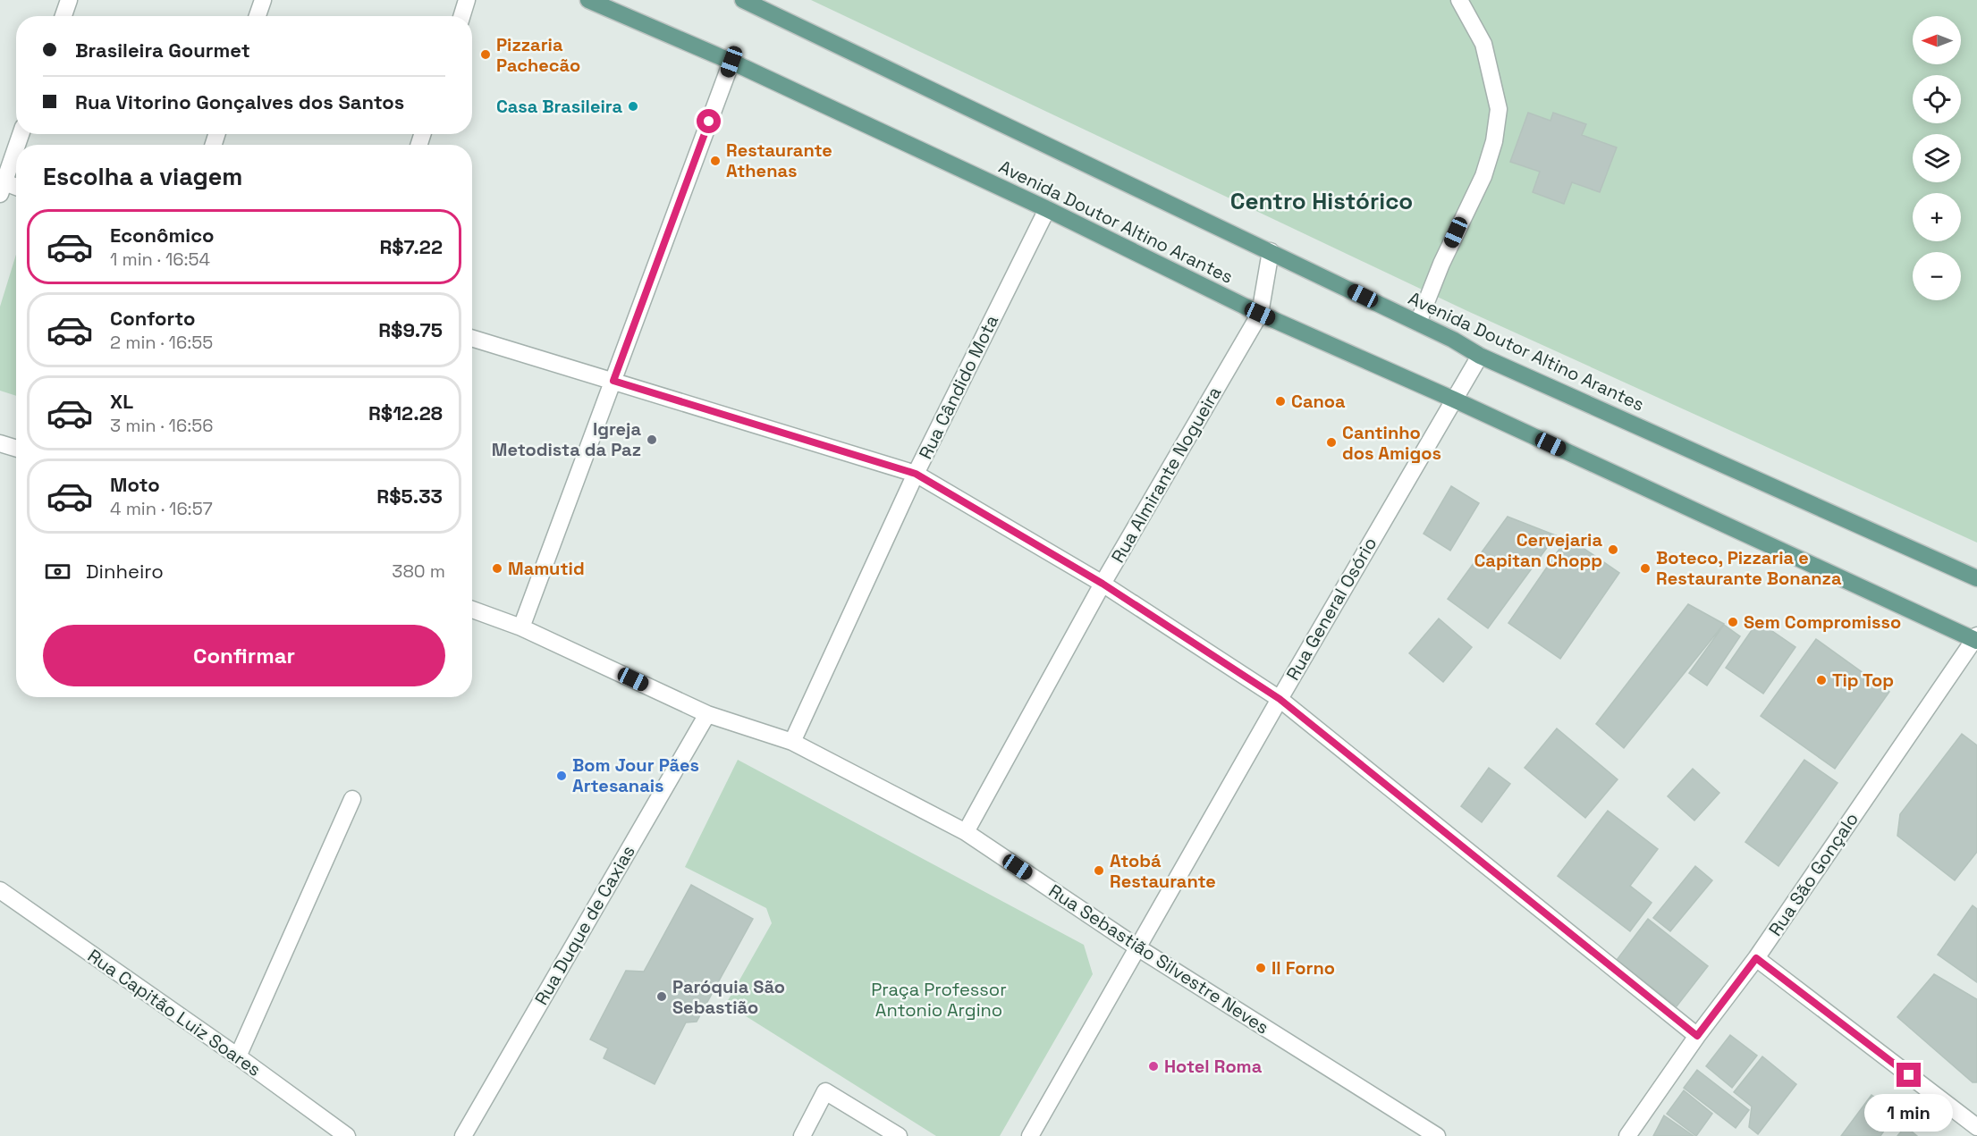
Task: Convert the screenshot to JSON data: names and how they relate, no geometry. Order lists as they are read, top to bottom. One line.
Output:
{"streets":{"main road":["Avenida Doutor Altino Arantes"],"street":["Rua Cândido Mota","Rua Almirante Nogueira","Rua General Osório","Rua São Gonçalo","Rua Duque de Caxias","Rua Sebastião Silvestre Neves","Rua Capitão Luiz Soares"]},"crossings":[["Avenida Doutor Altino Arantes","Rua Cândido Mota"],["Avenida Doutor Altino Arantes","Rua Almirante Nogueira"],["Avenida Doutor Altino Arantes","Rua General Osório"],["Avenida Doutor Altino Arantes","Rua São Gonçalo"],["Rua Cândido Mota","Rua Sebastião Silvestre Neves"],["Rua Almirante Nogueira","Rua Sebastião Silvestre Neves"],["Rua General Osório","Rua Sebastião Silvestre Neves"],["Rua Duque de Caxias","Rua Sebastião Silvestre Neves"]],"districts":["Centro Histórico"],"parks":["Praça Professor Antonio Argino"],"places":["Pizzaria Pachecão","Casa Brasileira","Restaurante Athenas","Canoa","Igreja Metodista da Paz","Cantinho dos Amigos","Cervejaria Capitan Chopp","Mamutid","Boteco, Pizzaria e Restaurante Bonanza","Sem Compromisso","Tip Top","Bom Jour Pães Artesanais","Atobá Restaurante","Il Forno","Paróquia São Sebastião","Hotel Roma"],"north":"left","page":{"map_buttons":["+","−"],"banner":["Brasileira Gourmet","Rua Vitorino Gonçalves dos Santos"],"heading":"Escolha a viagem","list":[{"name":"Econômico","note":"1 min · 16:54","value":"R$7.22"},{"name":"Conforto","note":"2 min · 16:55","value":"R$9.75"},{"name":"XL","note":"3 min · 16:56","value":"R$12.28"},{"name":"Moto","note":"4 min · 16:57","value":"R$5.33"}],"pay":["Dinheiro","380 m"],"buttons":"Confirmar","bubble":"1 min"}}
